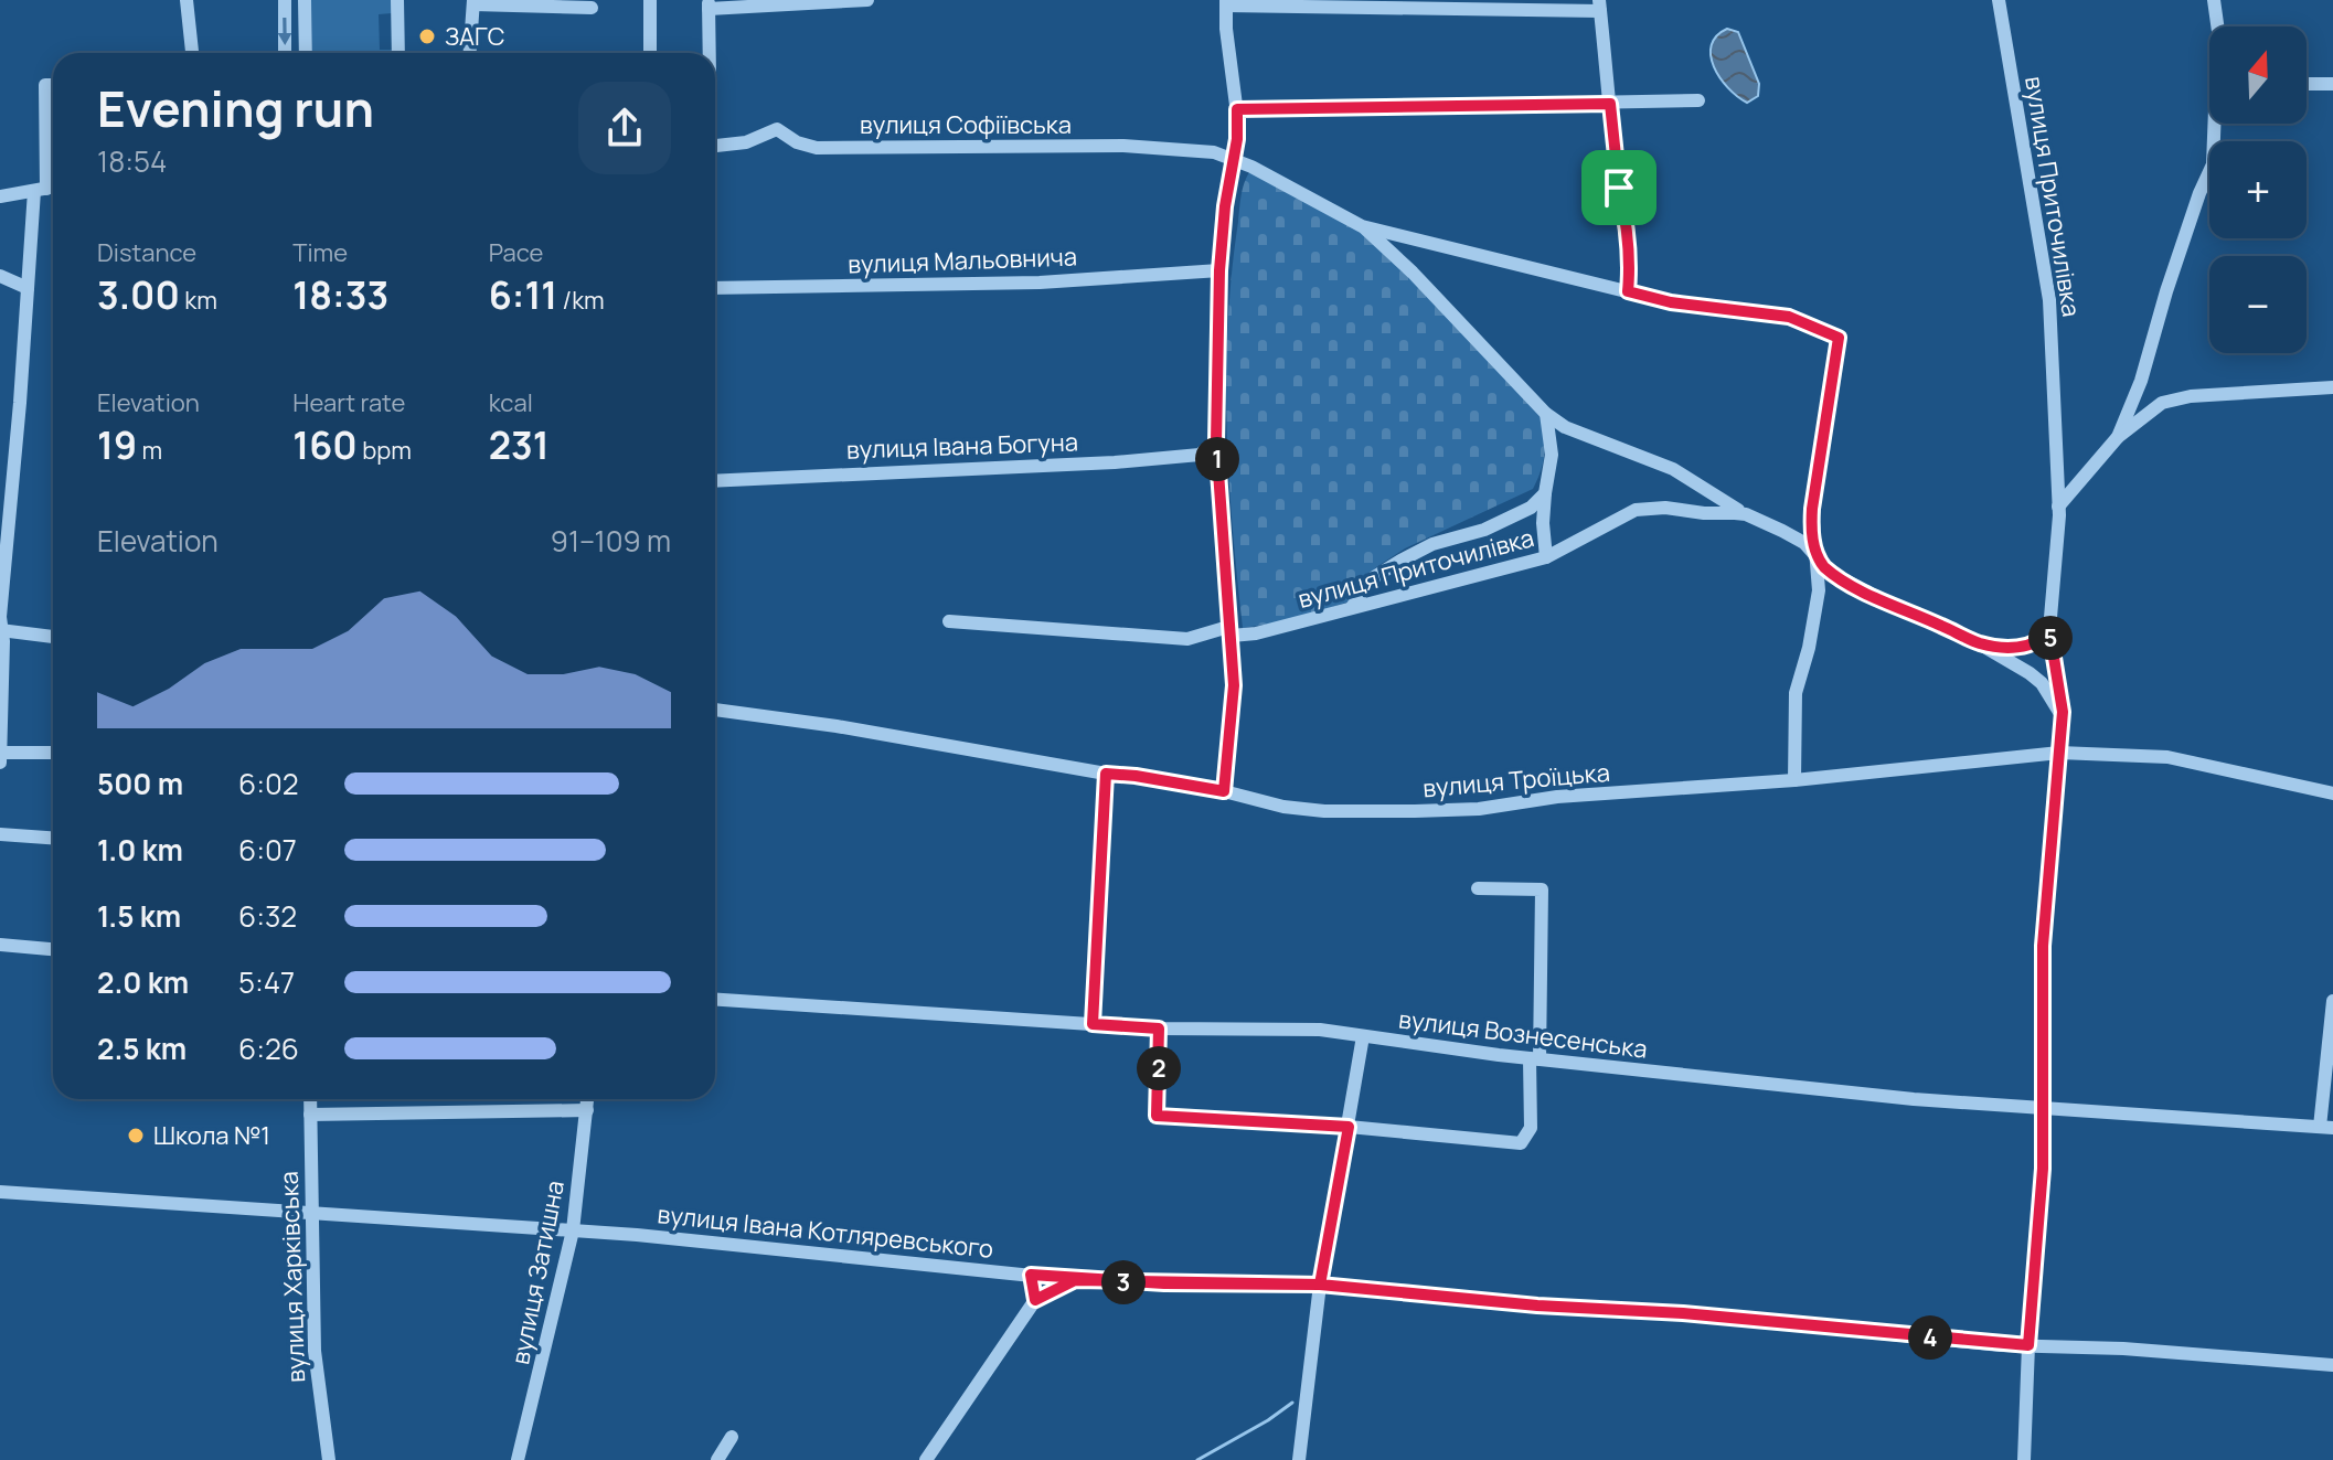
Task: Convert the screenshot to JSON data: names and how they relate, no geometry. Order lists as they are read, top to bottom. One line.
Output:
{"streets":{"street":["вулиця Софіївська","вулиця Приточилівка","вулиця Мальовнича","вулиця Івана Богуна","вулиця Троїцька","вулиця Вознесенська","вулиця Івана Котляревського","вулиця Затишна","вулиця Харківська"]},"crossings":[["вулиця Приточилівка","вулиця Троїцька"],["вулиця Приточилівка","вулиця Вознесенська"],["вулиця Приточилівка","вулиця Івана Котляревського"],["вулиця Івана Котляревського","вулиця Затишна"],["вулиця Івана Котляревського","вулиця Харківська"]],"places":["ЗАГС","Школа №1"],"north":"top","page":{"map_buttons":["+","−"],"heading":["Evening run","18:54"],"stats":[["Distance","3.00 km"],["Time","18:33"],["Pace","6:11 /km"],["Elevation","19 m"],["Heart rate","160 bpm"],["kcal","231"]],"pins":["1","5","2","3","4"],"chart":["Elevation","91–109 m"],"list":[{"name":"500 m","note":"6:02"},{"name":"1.0 km","note":"6:07"},{"name":"1.5 km","note":"6:32"},{"name":"2.0 km","note":"5:47"},{"name":"2.5 km","note":"6:26"}]}}
